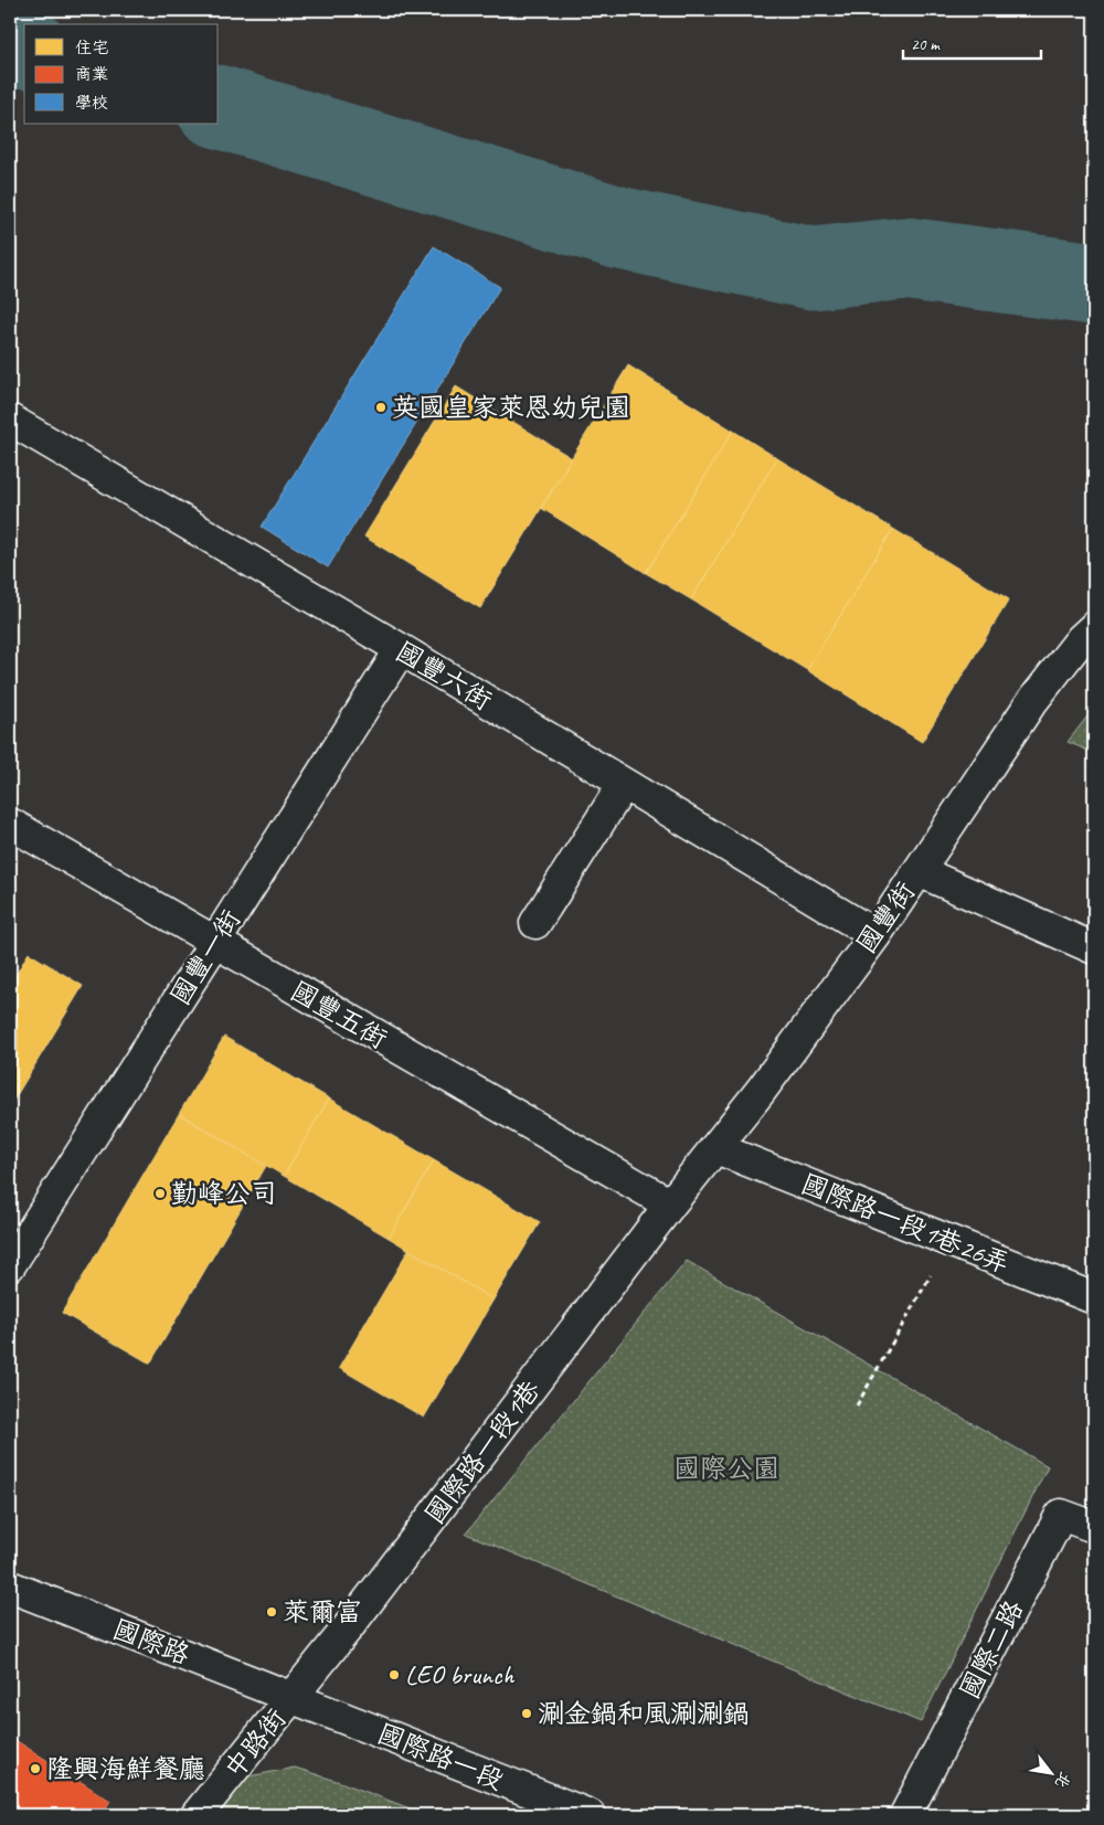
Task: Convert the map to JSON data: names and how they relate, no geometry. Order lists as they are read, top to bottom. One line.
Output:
{"streets":{"street":["國豐六街","國豐街","國豐一街","國豐五街","國際路一段1巷26弄","國際路一段1巷","國際路","國際二路","中路街","國際路一段"]},"crossings":[["國豐六街","國豐街"],["國豐六街","國豐一街"],["國豐街","國豐五街"],["國豐街","國際路一段1巷26弄"],["國豐街","國際路一段1巷"],["國豐一街","國豐五街"],["國豐五街","國際路一段1巷"],["國際路一段1巷","國際路"],["國際路一段1巷","中路街"],["國際路一段1巷","國際路一段"],["國際路","中路街"],["國際路","國際路一段"],["中路街","國際路一段"]],"parks":["國際公園"],"places":["英國皇家萊恩幼兒園","勤峰公司","萊爾富","LEO brunch","涮金鍋和風涮涮鍋","隆興海鮮餐廳"],"legend":["住宅","商業","學校"],"scale_bar":"20 m","north":"bottom right"}
